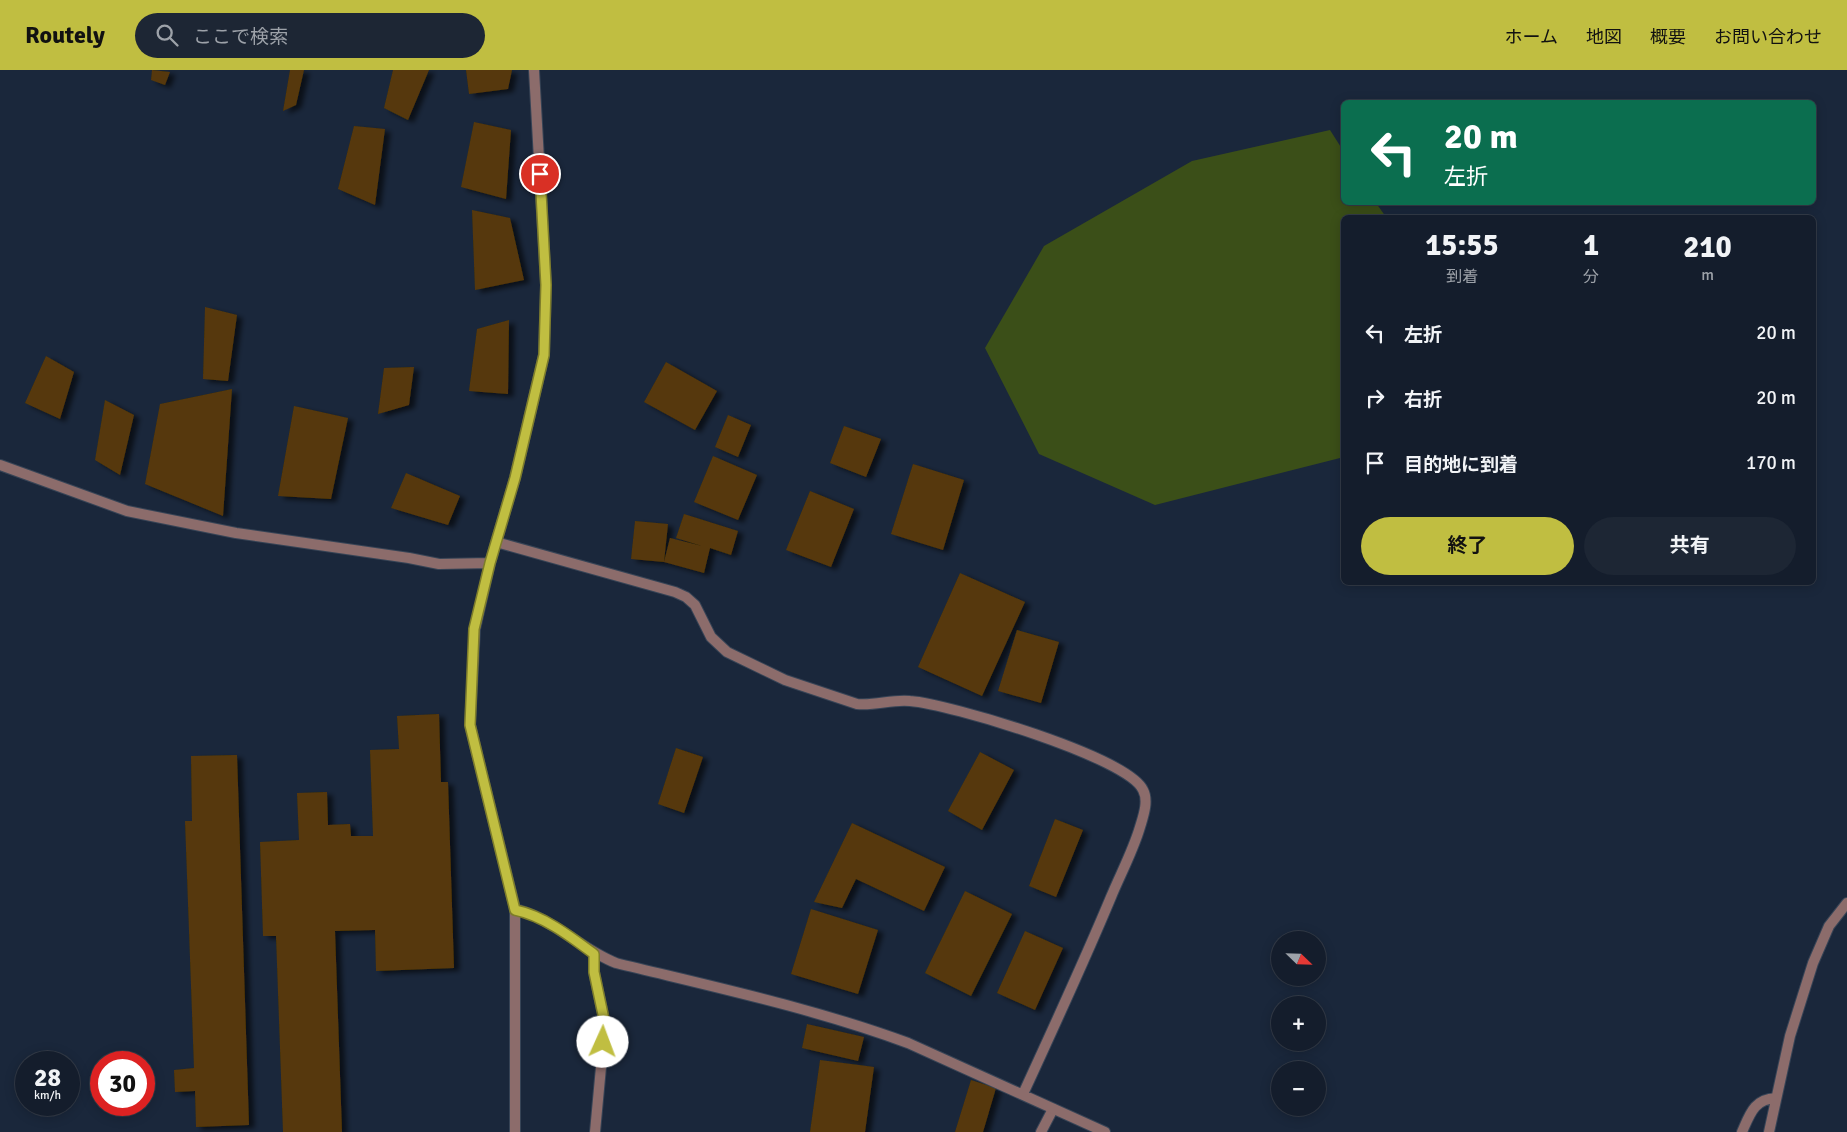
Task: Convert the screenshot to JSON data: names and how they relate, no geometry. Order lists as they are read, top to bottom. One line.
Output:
{"north":"bottom right","page":{"header":"Routely","search":"ここで検索","nav":["ホーム","地図","概要","お問い合わせ"],"turn":["20 m","左折"],"eta":["15:55","到着","1","分","210","m"],"list":[{"name":"左折","value":"20 m"},{"name":"右折","value":"20 m"},{"name":"目的地に到着","value":"170 m"}],"buttons":["終了","共有"],"map_buttons":["+","−"],"speed":"28 km/h","limit":"30"}}
